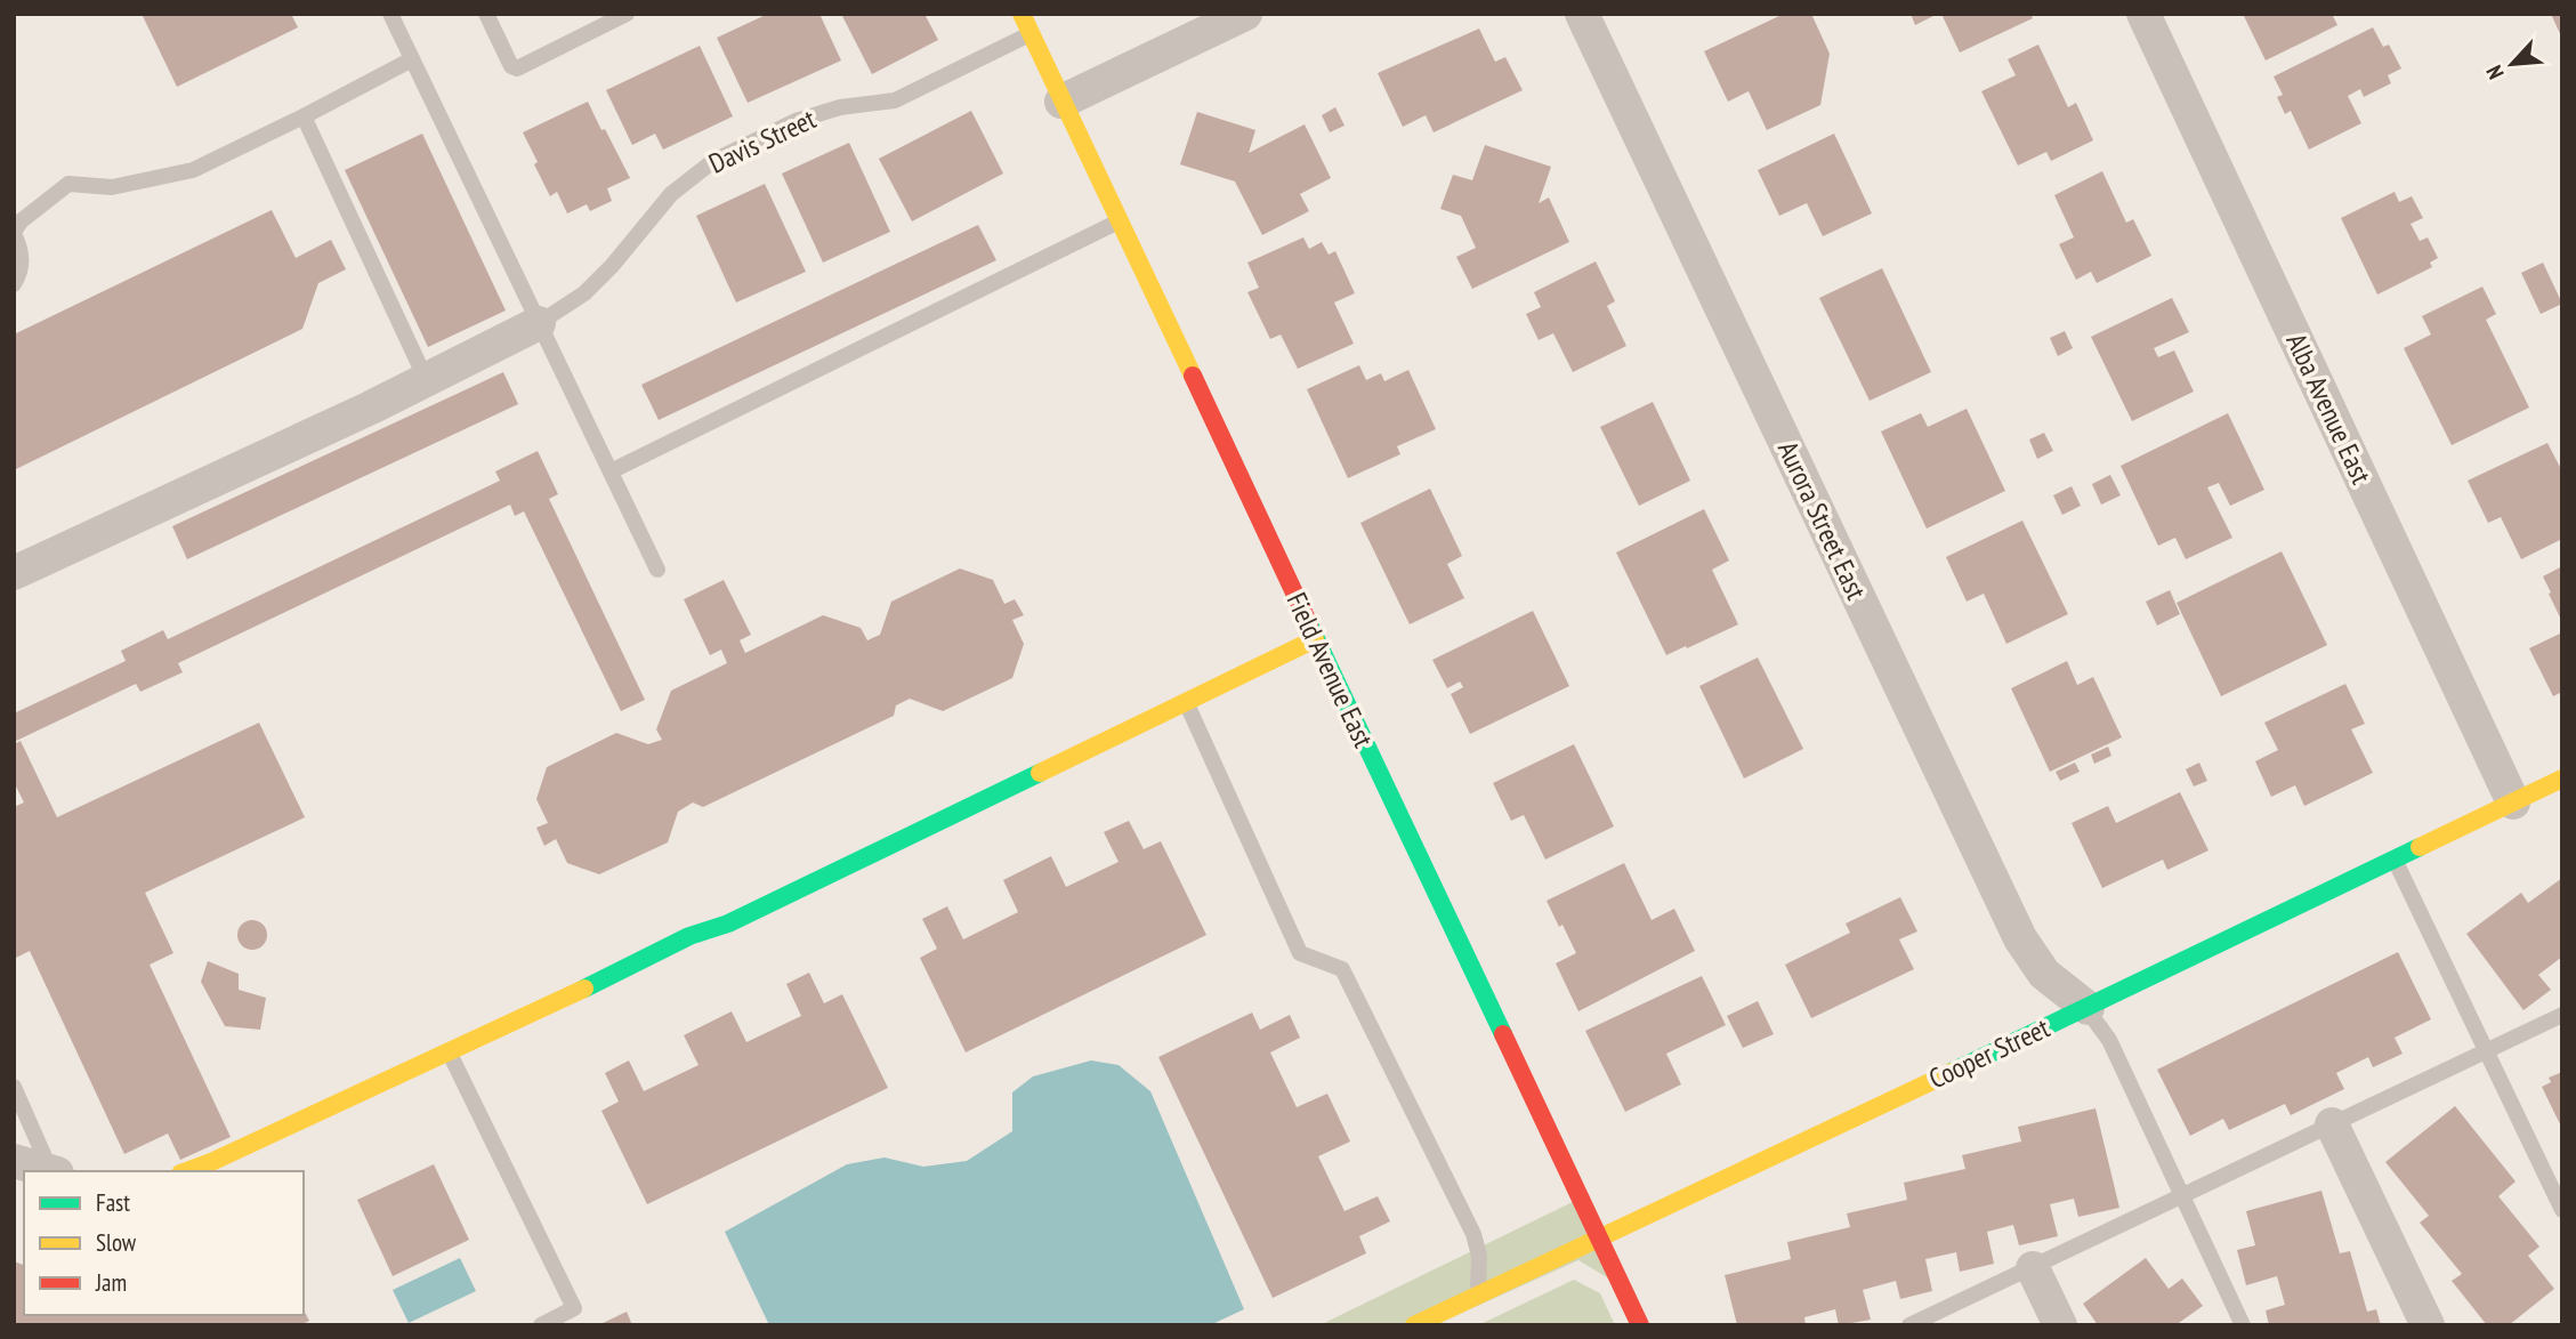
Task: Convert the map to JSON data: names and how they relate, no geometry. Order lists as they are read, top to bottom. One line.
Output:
{"streets":{"street":["Alba Avenue East","Aurora Street East","Field Avenue East","Cooper Street"],"lane":["Davis Street"]},"crossings":[["Davis Street","Field Avenue East"],["Alba Avenue East","Cooper Street"],["Aurora Street East","Cooper Street"],["Field Avenue East","Cooper Street"]],"legend":["Fast","Slow","Jam"],"north":"bottom left"}
